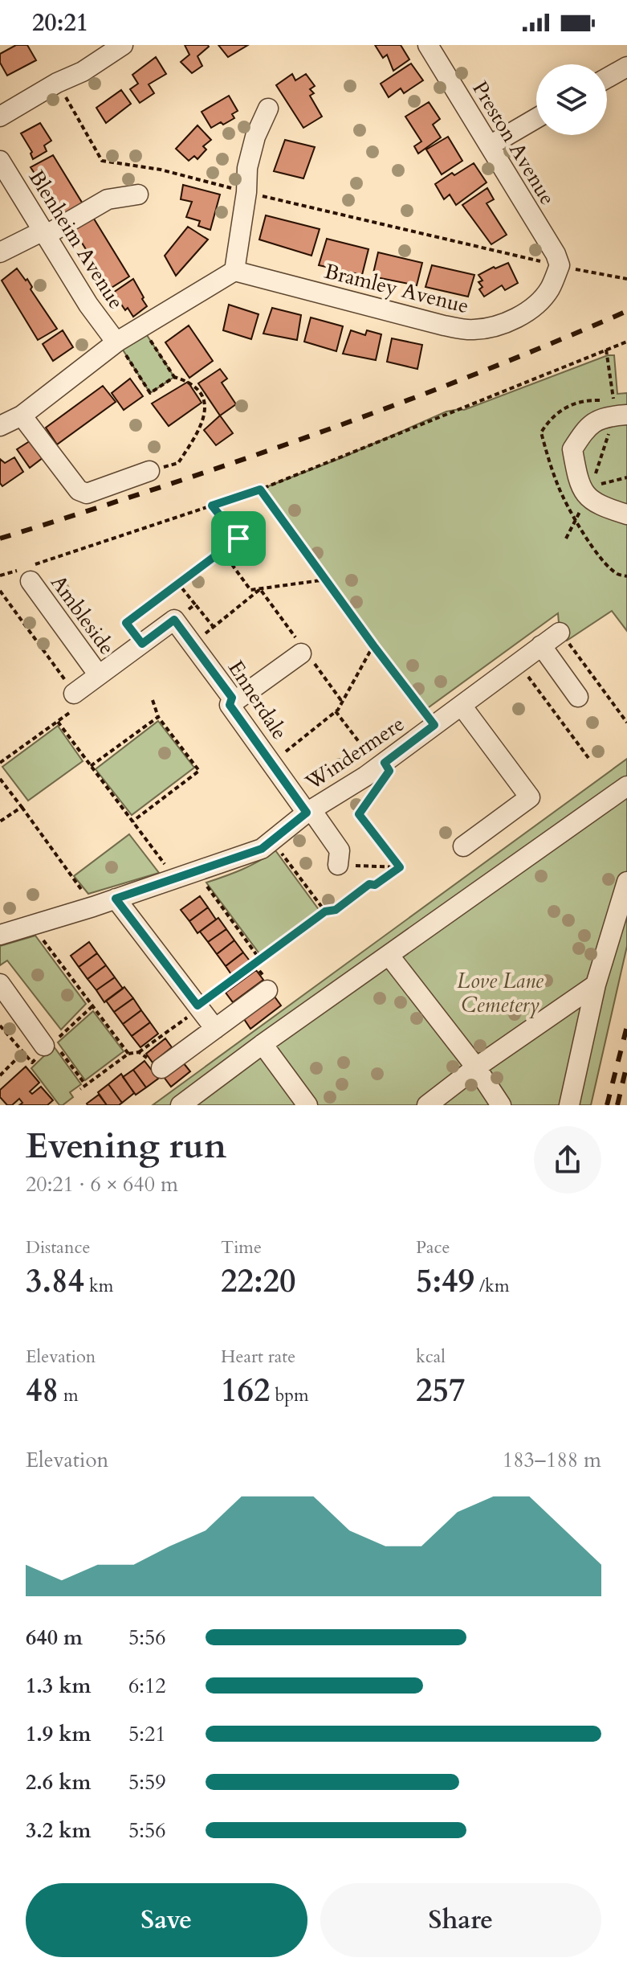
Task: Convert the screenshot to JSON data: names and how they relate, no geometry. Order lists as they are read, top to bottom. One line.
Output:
{"streets":{"street":["Preston Avenue","Blenheim Avenue","Bramley Avenue","Ambleside","Ennerdale","Windermere"]},"crossings":[["Preston Avenue","Bramley Avenue"],["Ennerdale","Windermere"]],"parks":["Love Lane Cemetery"],"page":{"status":"20:21","heading":["Evening run","20:21 · 6 × 640 m"],"stats":[["Distance","3.84 km"],["Time","22:20"],["Pace","5:49 /km"],["Elevation","48 m"],["Heart rate","162 bpm"],["kcal","257"]],"chart":["Elevation","183–188 m"],"list":[{"name":"640 m","note":"5:56"},{"name":"1.3 km","note":"6:12"},{"name":"1.9 km","note":"5:21"},{"name":"2.6 km","note":"5:59"},{"name":"3.2 km","note":"5:56"}],"buttons":["Save","Share"]}}
